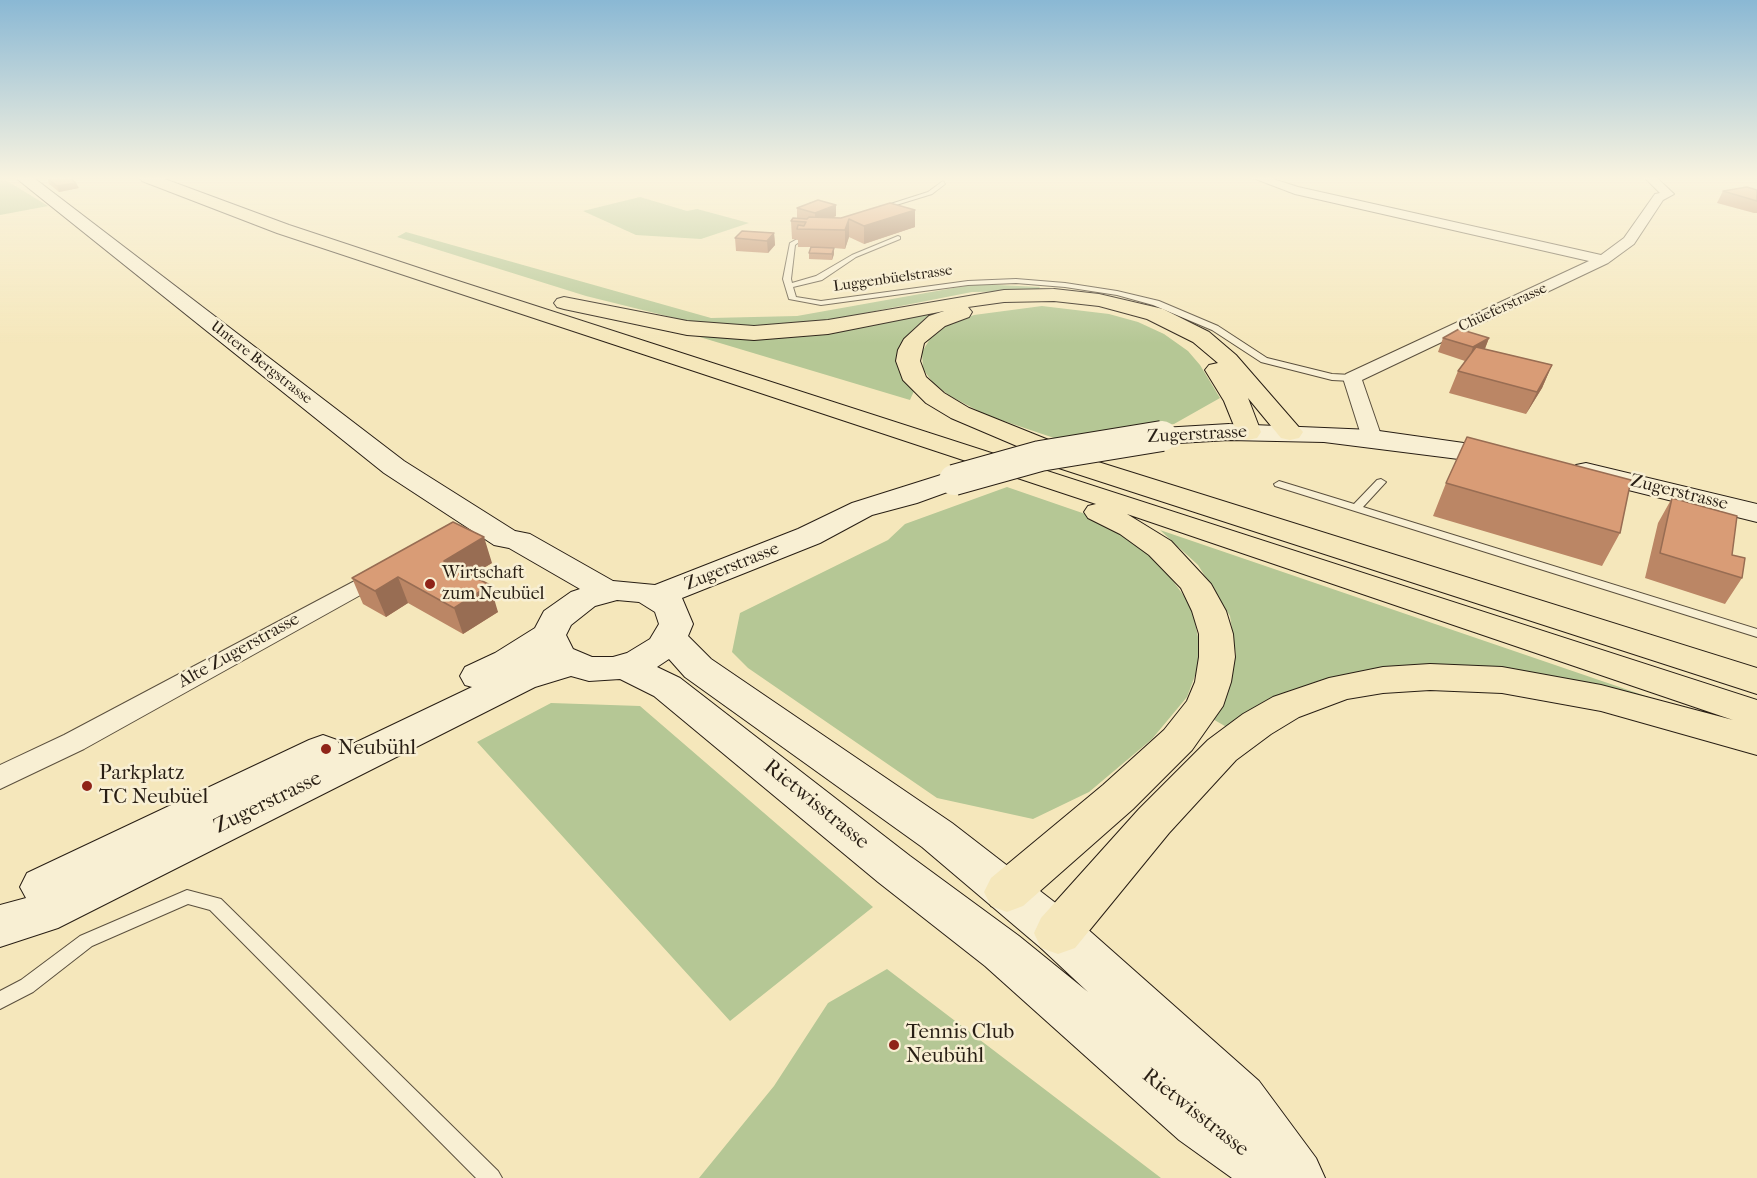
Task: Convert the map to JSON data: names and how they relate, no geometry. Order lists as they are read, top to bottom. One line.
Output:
{"streets":{"main road":["Untere Bergstrasse","Zugerstrasse","Rietwisstrasse"],"street":["Chüeferstrasse","Alte Zugerstrasse"],"lane":["Luggenbüelstrasse"]},"crossings":[["Luggenbüelstrasse","Chüeferstrasse"],["Untere Bergstrasse","Zugerstrasse"],["Untere Bergstrasse","Rietwisstrasse"],["Zugerstrasse","Rietwisstrasse"]],"places":["Wirtschaft zum Neubüel","Neubühl","Parkplatz TC Neubüel","Tennis Club Neubühl"]}
